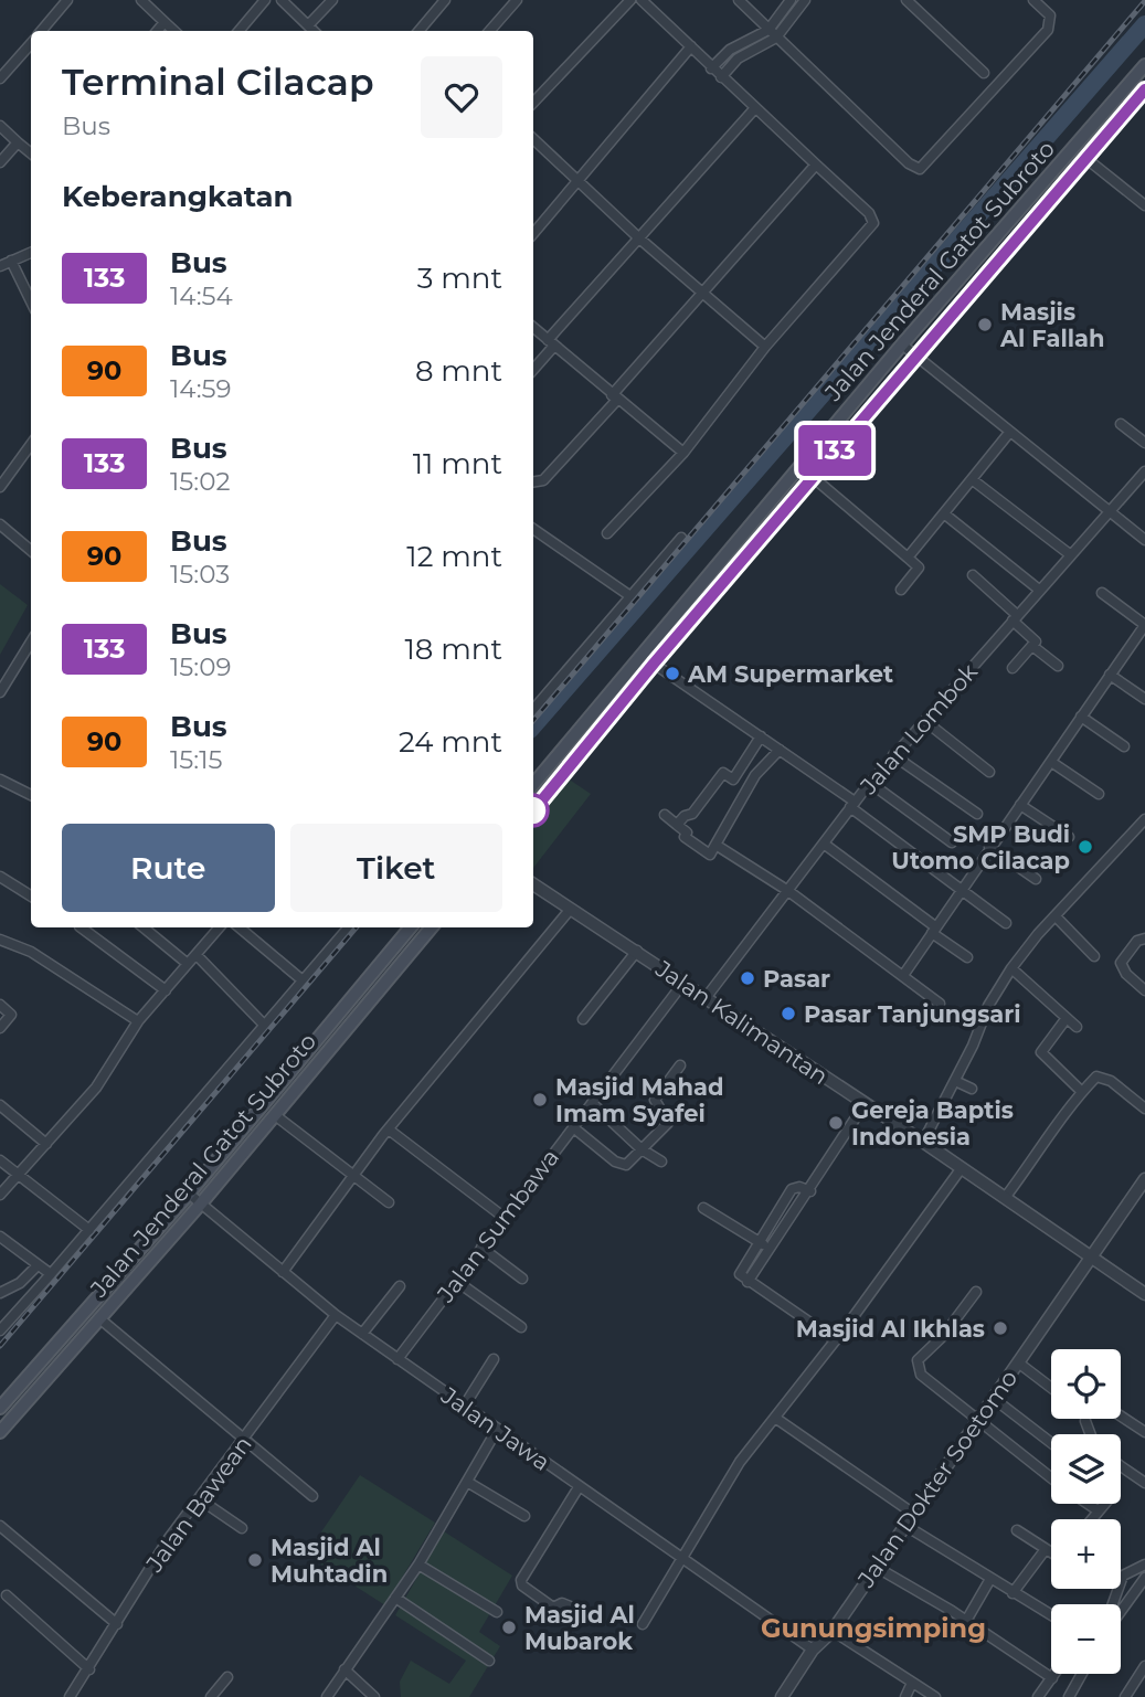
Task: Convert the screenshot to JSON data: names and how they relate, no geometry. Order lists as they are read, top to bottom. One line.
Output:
{"streets":{"main road":["Jalan Jenderal Gatot Subroto"],"street":["Jalan Lombok","Jalan Kalimantan","Jalan Sumbawa","Jalan Jawa","Jalan Dokter Soetomo","Jalan Bawean"]},"crossings":[["Jalan Jenderal Gatot Subroto","Jalan Jawa"],["Jalan Lombok","Jalan Kalimantan"],["Jalan Kalimantan","Jalan Sumbawa"],["Jalan Kalimantan","Jalan Dokter Soetomo"],["Jalan Sumbawa","Jalan Jawa"],["Jalan Jawa","Jalan Dokter Soetomo"],["Jalan Jawa","Jalan Bawean"]],"districts":["Gunungsimping"],"places":["Masjis Al Fallah","AM Supermarket","SMP Budi Utomo Cilacap","Pasar","Pasar Tanjungsari","Masjid Mahad Imam Syafei","Gereja Baptis Indonesia","Masjid Al Ikhlas","Masjid Al Muhtadin","Masjid Al Mubarok"],"lines":["bus line 133"],"page":{"on_map":"133","heading":[["Terminal Cilacap","Bus"],"Keberangkatan"],"list":[{"mark":"133","name":"Bus","note":"14:54","value":"3 mnt"},{"mark":"90","name":"Bus","note":"14:59","value":"8 mnt"},{"mark":"133","name":"Bus","note":"15:02","value":"11 mnt"},{"mark":"90","name":"Bus","note":"15:03","value":"12 mnt"},{"mark":"133","name":"Bus","note":"15:09","value":"18 mnt"},{"mark":"90","name":"Bus","note":"15:15","value":"24 mnt"}],"buttons":["Rute","Tiket"],"map_buttons":["+","−"]}}
